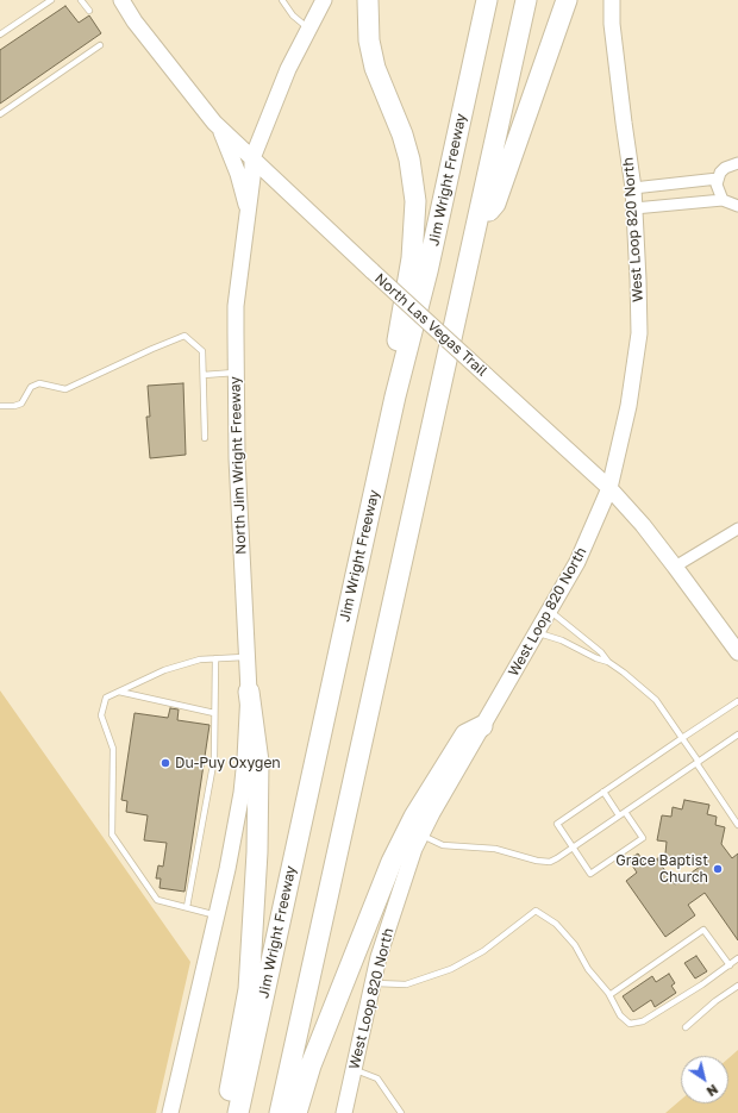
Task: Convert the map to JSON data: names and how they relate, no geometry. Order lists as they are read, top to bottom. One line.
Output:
{"streets":{"highway":["Jim Wright Freeway"],"street":["West Loop 820 North","North Las Vegas Trail","North Jim Wright Freeway"]},"crossings":[["West Loop 820 North","North Las Vegas Trail"],["North Las Vegas Trail","North Jim Wright Freeway"]],"places":["Du-Puy Oxygen","Grace Baptist Church"],"north":"bottom right"}
